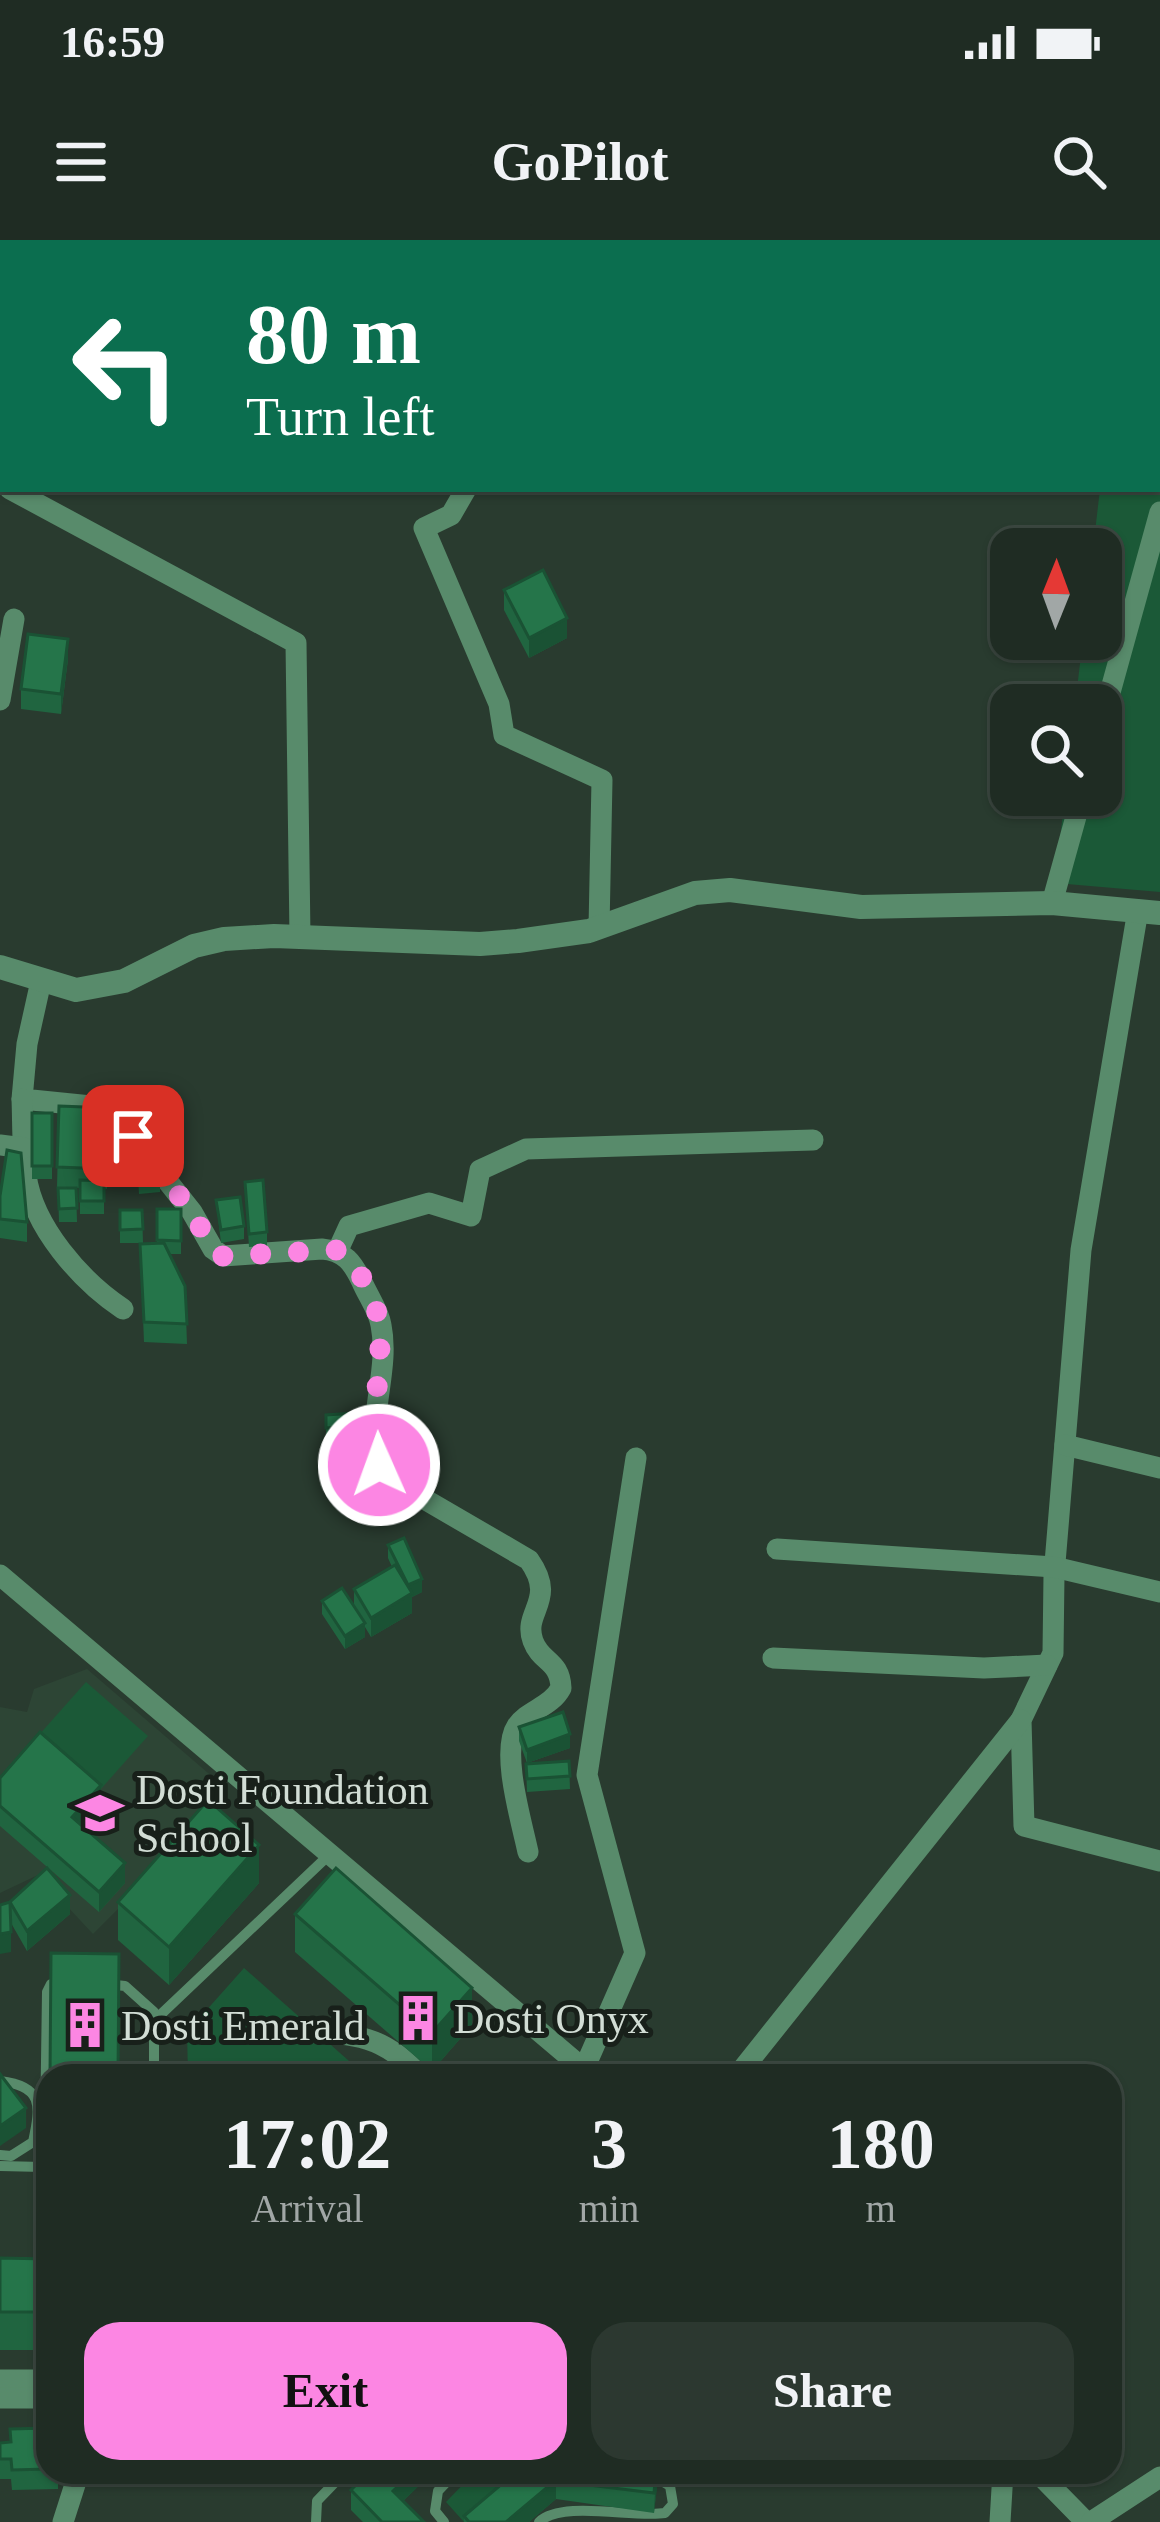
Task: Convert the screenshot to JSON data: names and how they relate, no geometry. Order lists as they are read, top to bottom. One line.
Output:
{"places":{"school or university":["Dosti Foundation School"],"building":["Dosti Onyx","Dosti Emerald"]},"north":"top","page":{"status":"16:59","header":"GoPilot","turn":["80 m","Turn left"],"eta":["17:02","Arrival","3","min","180","m"],"buttons":["Exit","Share"]}}
